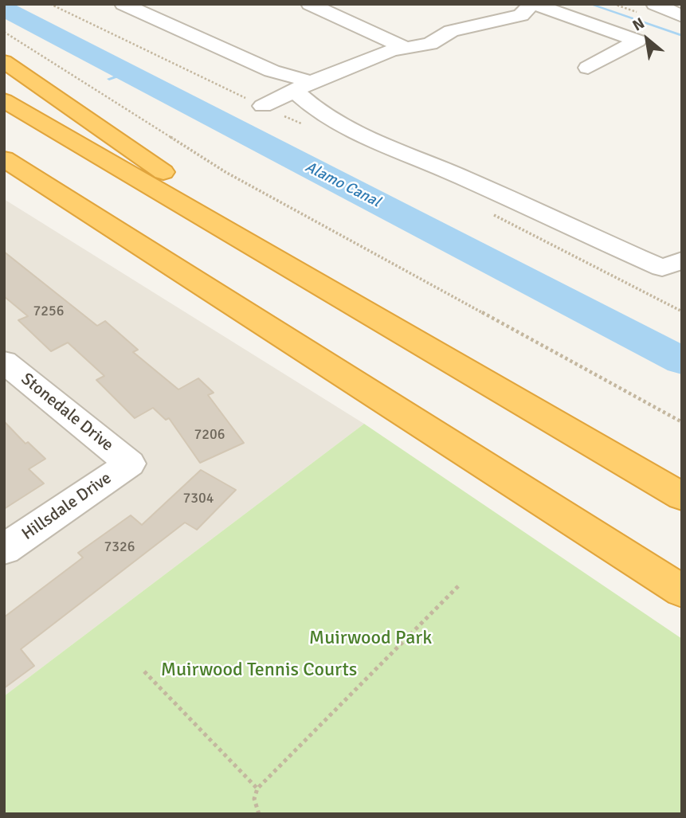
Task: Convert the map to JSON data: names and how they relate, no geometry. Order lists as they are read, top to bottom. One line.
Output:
{"streets":{"street":["Stonedale Drive","Hillsdale Drive"]},"crossings":[["Stonedale Drive","Hillsdale Drive"]],"water":["Alamo Canal"],"parks":["Muirwood Park","Muirwood Tennis Courts"],"house_numbers":["7256","7206","7304","7326"],"north":"top left"}
